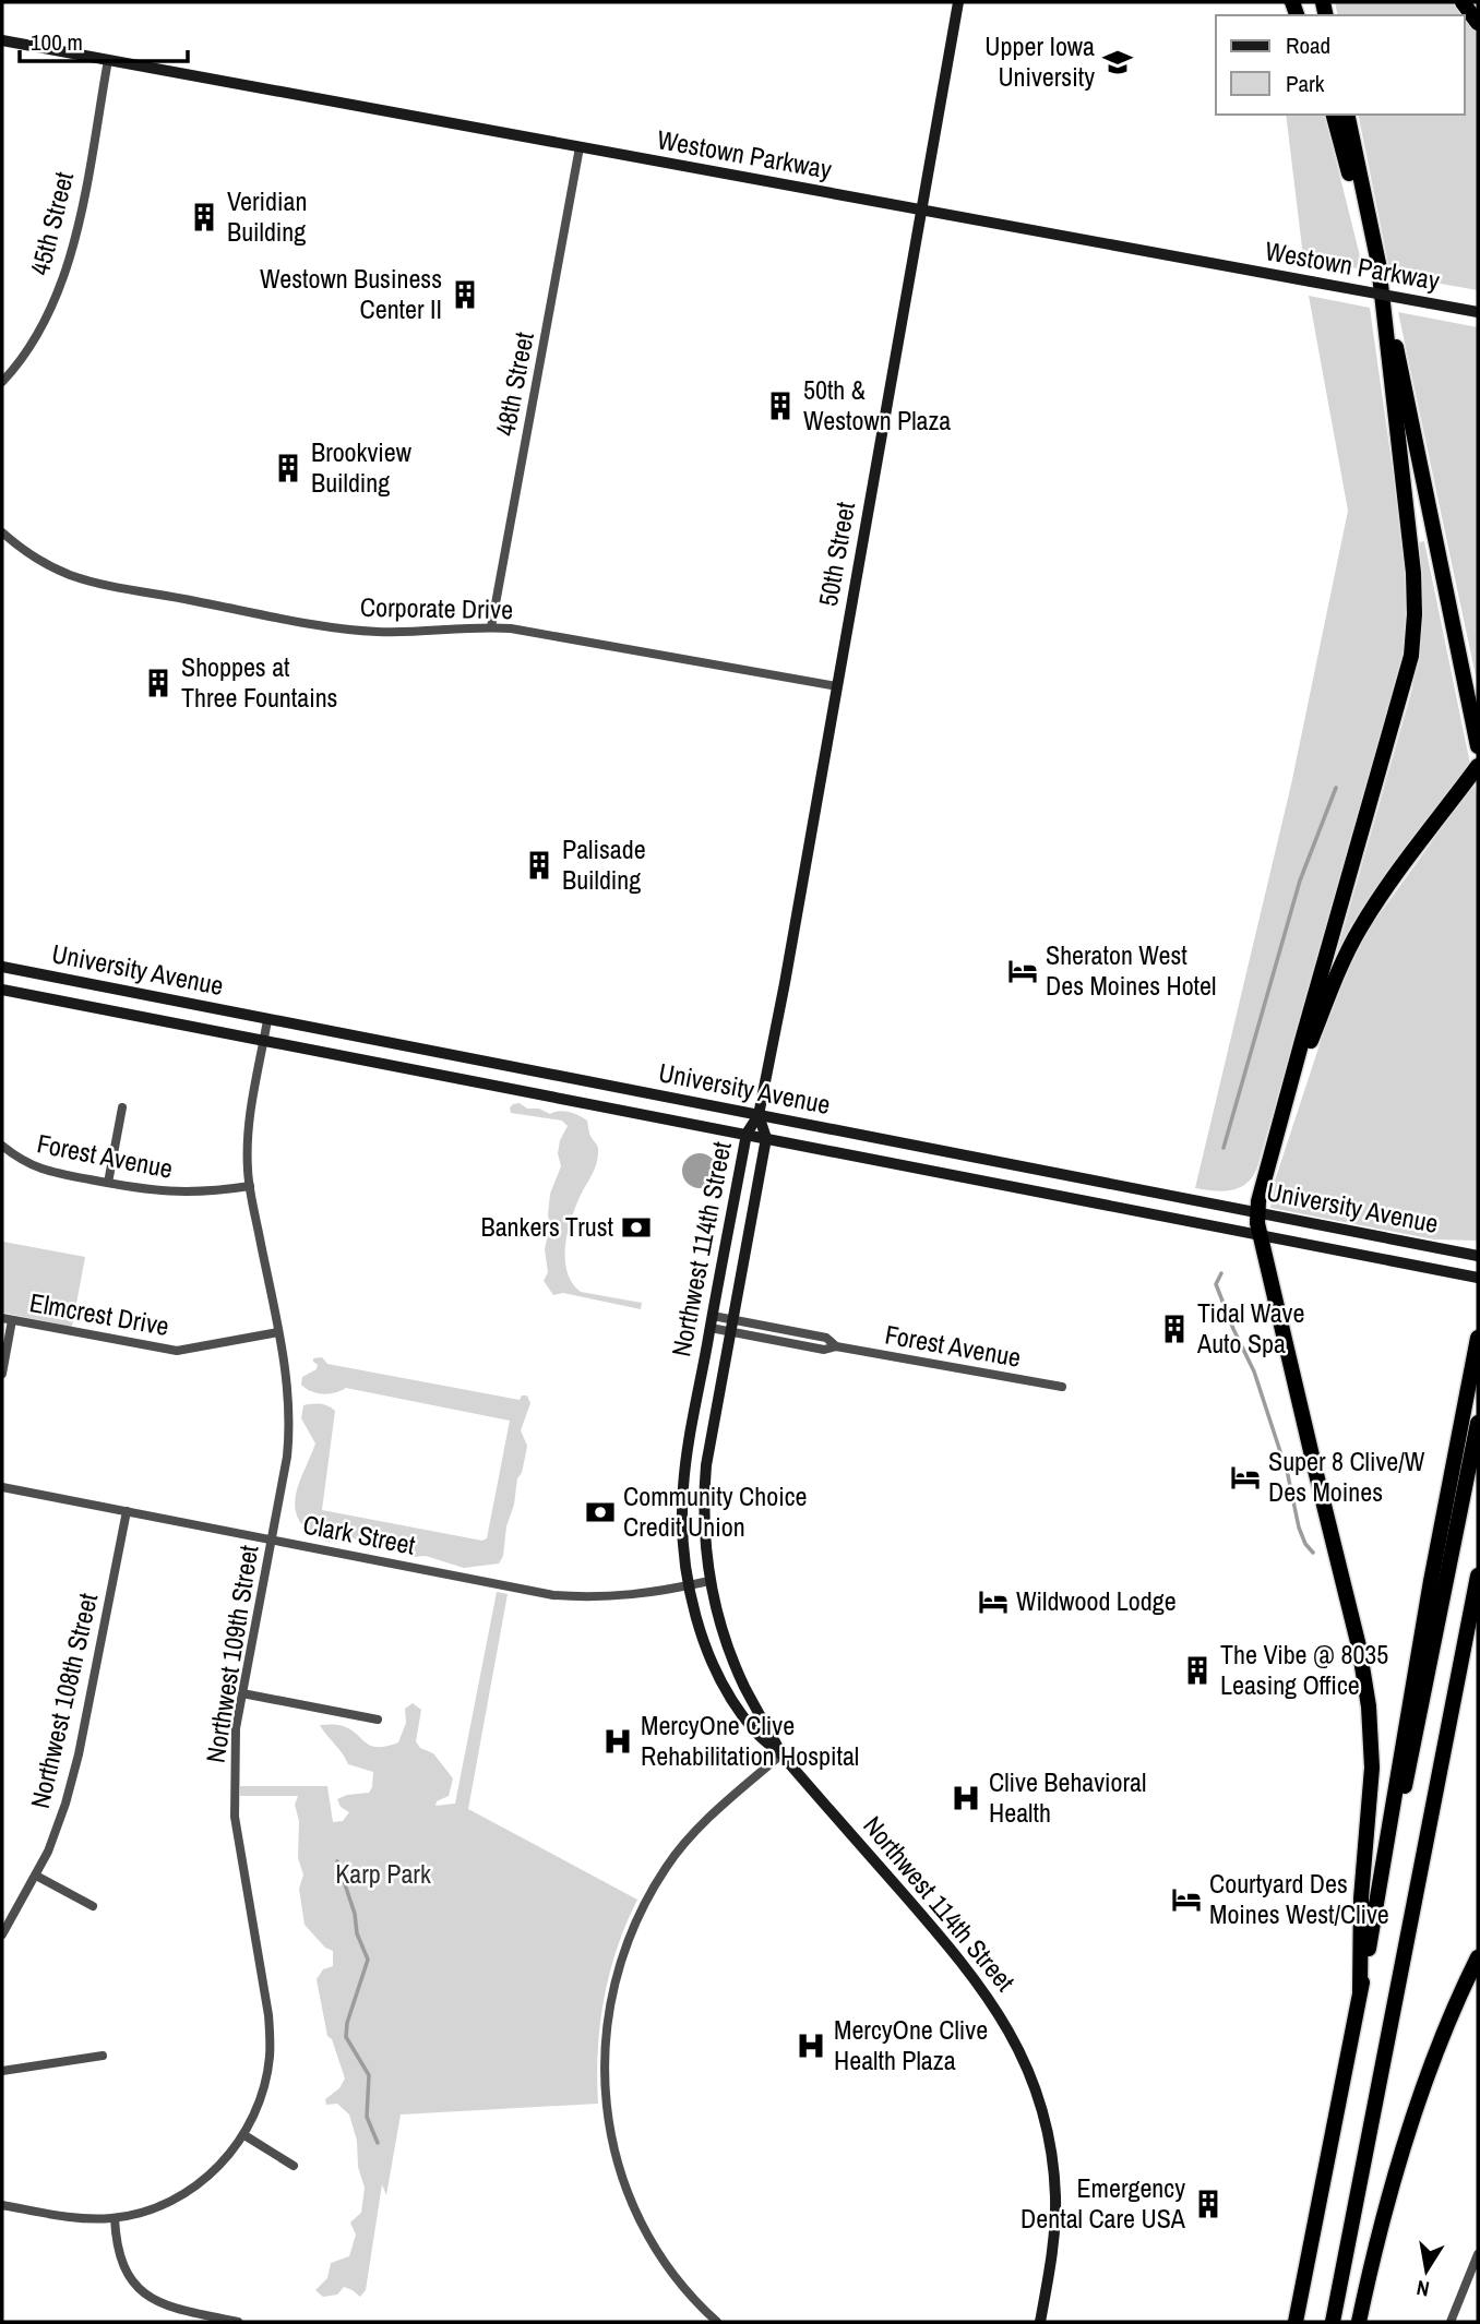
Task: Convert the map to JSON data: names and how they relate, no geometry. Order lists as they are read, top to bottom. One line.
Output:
{"streets":{"main road":["Westown Parkway","50th Street","University Avenue","Northwest 114th Street"],"street":["45th Street","48th Street","Corporate Drive","Forest Avenue","Elmcrest Drive","Clark Street","Northwest 109th Street","Northwest 108th Street"]},"crossings":[["Westown Parkway","45th Street"],["Westown Parkway","48th Street"],["Westown Parkway","50th Street"],["48th Street","Corporate Drive"],["50th Street","Corporate Drive"],["50th Street","University Avenue"],["50th Street","Northwest 114th Street"],["University Avenue","Northwest 114th Street"],["University Avenue","Northwest 109th Street"],["Forest Avenue","Northwest 114th Street"],["Forest Avenue","Northwest 109th Street"],["Northwest 114th Street","Clark Street"],["Elmcrest Drive","Northwest 109th Street"],["Clark Street","Northwest 109th Street"],["Clark Street","Northwest 108th Street"]],"parks":["Karp Park"],"places":{"school or university":["Upper Iowa University"],"building":["Veridian Building","Westown Business Center II","50th & Westown Plaza","Brookview Building","Shoppes at Three Fountains","Palisade Building","Tidal Wave Auto Spa","The Vibe @ 8035 Leasing Office","Emergency Dental Care USA"],"hotel":["Sheraton West Des Moines Hotel","Super 8 Clive/W Des Moines","Wildwood Lodge","Courtyard Des Moines West/Clive"],"bank":["Bankers Trust","Community Choice Credit Union"],"hospital":["MercyOne Clive Rehabilitation Hospital","Clive Behavioral Health","MercyOne Clive Health Plaza"]},"legend":["Road","Park"],"scale_bar":"100 m","north":"bottom"}
